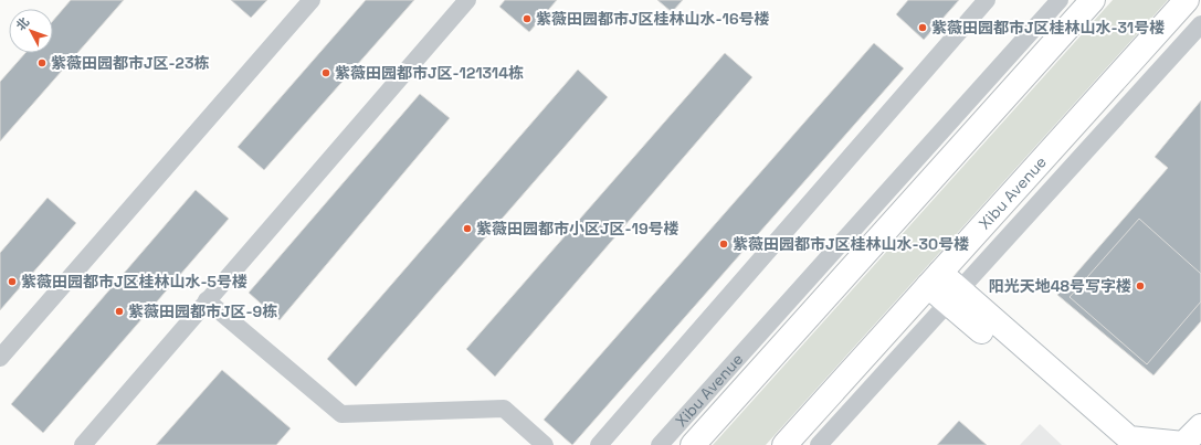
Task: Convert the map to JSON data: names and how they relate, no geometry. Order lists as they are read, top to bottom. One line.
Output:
{"streets":{"main road":["Xibu Avenue"]},"places":["紫薇田园都市J区桂林山水-16号楼","紫薇田园都市J区桂林山水-31号楼","紫薇田园都市J区-23栋","紫薇田园都市J区-121314栋","紫薇田园都市小区J区-19号楼","紫薇田园都市J区桂林山水-30号楼","紫薇田园都市J区桂林山水-5号楼","阳光天地48号写字楼","紫薇田园都市J区-9栋"],"north":"top left"}
